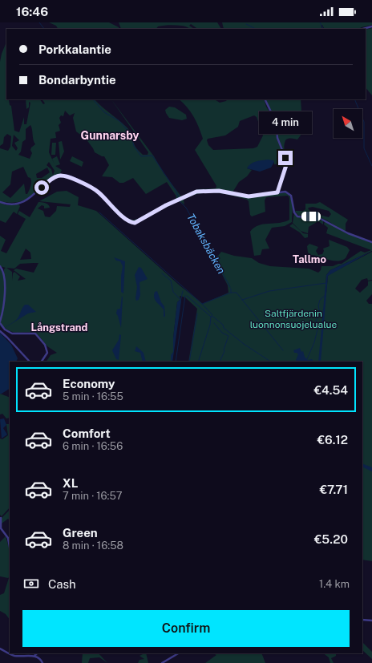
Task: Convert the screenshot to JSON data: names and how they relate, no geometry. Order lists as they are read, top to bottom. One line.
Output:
{"districts":["Gunnarsby","Tallmo","Långstrand"],"water":["Tobaksbäcken"],"parks":["Saltfjärdenin luonnonsuojelualue"],"north":"top left","page":{"status":"16:46","banner":["Porkkalantie","Bondarbyntie"],"bubble":"4 min","list":[{"name":"Economy","note":"5 min · 16:55","value":"€4.54"},{"name":"Comfort","note":"6 min · 16:56","value":"€6.12"},{"name":"XL","note":"7 min · 16:57","value":"€7.71"},{"name":"Green","note":"8 min · 16:58","value":"€5.20"}],"pay":["Cash","1.4 km"],"buttons":"Confirm"}}
